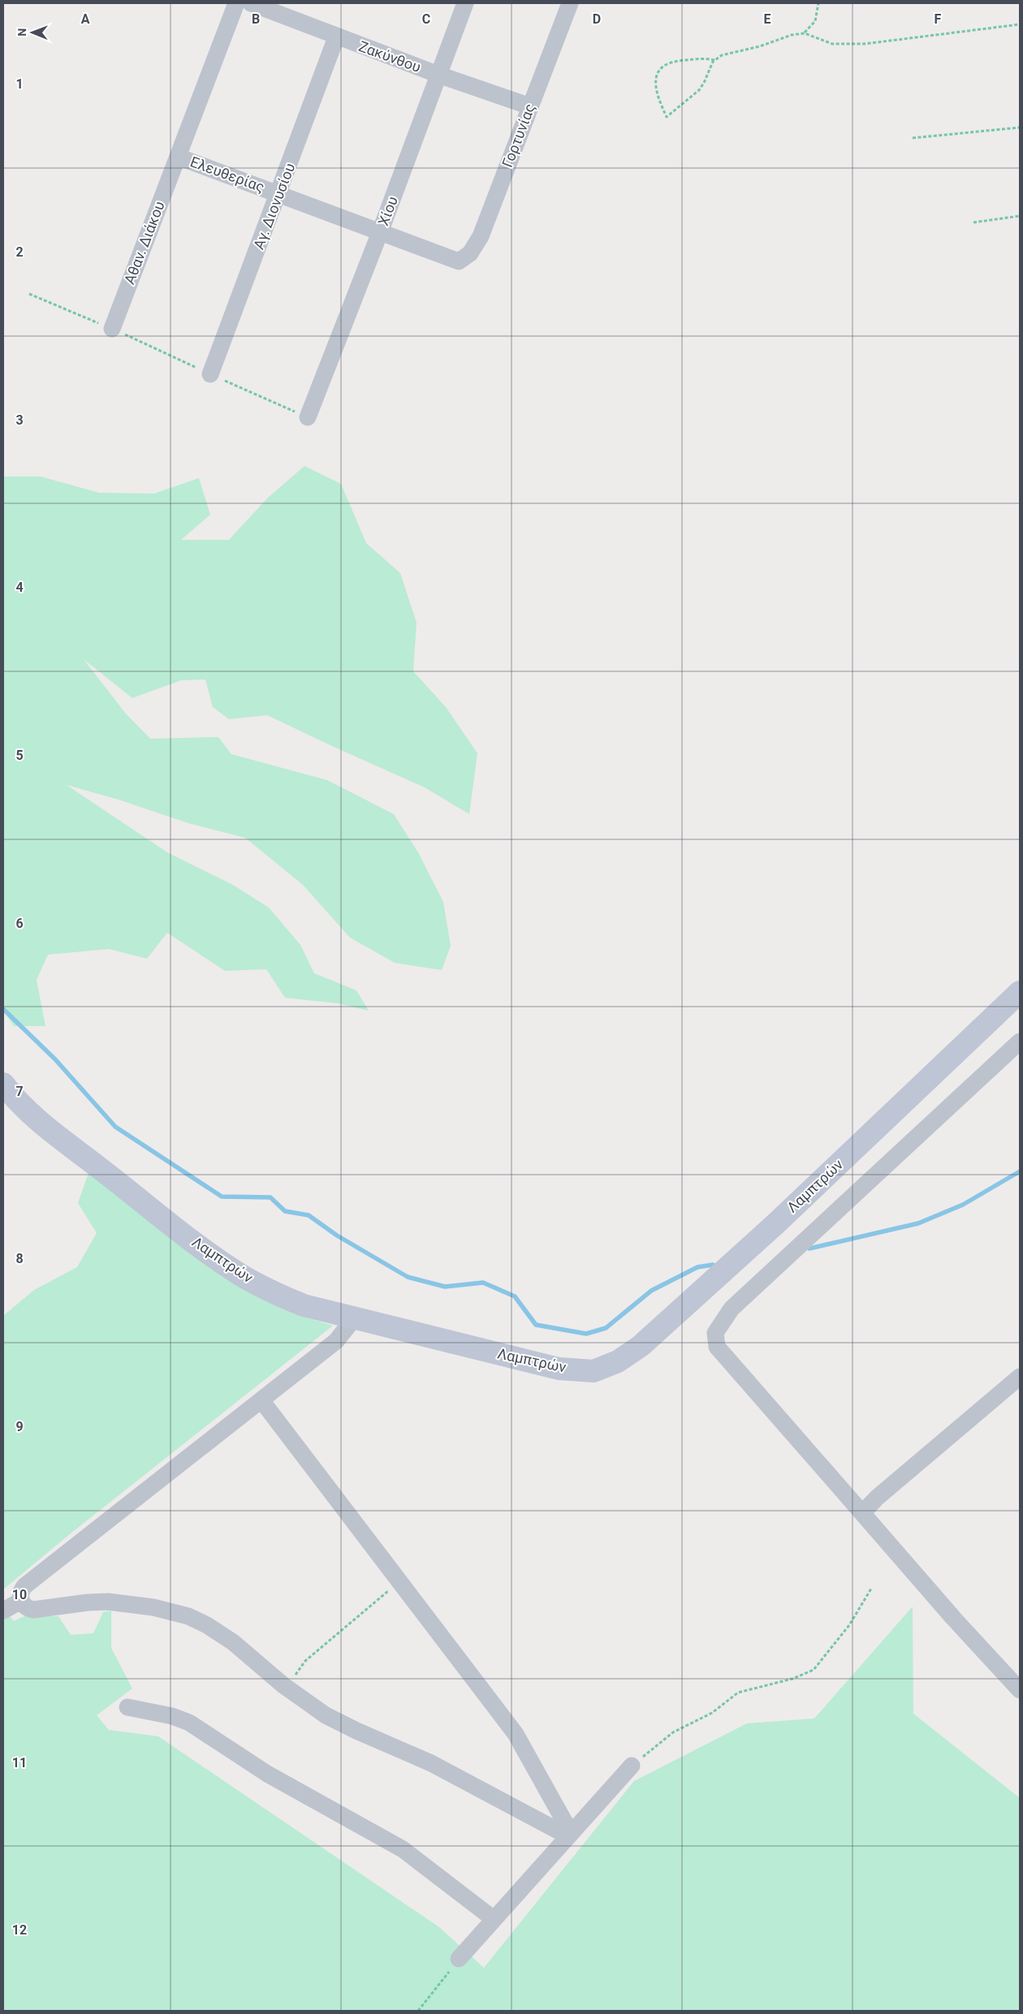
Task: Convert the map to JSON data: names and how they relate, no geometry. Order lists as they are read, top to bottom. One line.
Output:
{"streets":{"street":["Ζακύνθου","Γορτυνίας","Ελευθερίας","Αγ. Διονυσίου","Χίου","Αθαν. Διάκου","Λαμπτρών"]},"crossings":[["Ζακύνθου","Γορτυνίας"],["Ζακύνθου","Αγ. Διονυσίου"],["Ζακύνθου","Χίου"],["Γορτυνίας","Ελευθερίας"],["Ελευθερίας","Αγ. Διονυσίου"],["Ελευθερίας","Χίου"],["Ελευθερίας","Αθαν. Διάκου"]],"north":"left","grid":{"columns":["A","B","C","D","E","F"],"rows":["1","2","3","4","5","6","7","8","9","10","11","12"]}}
